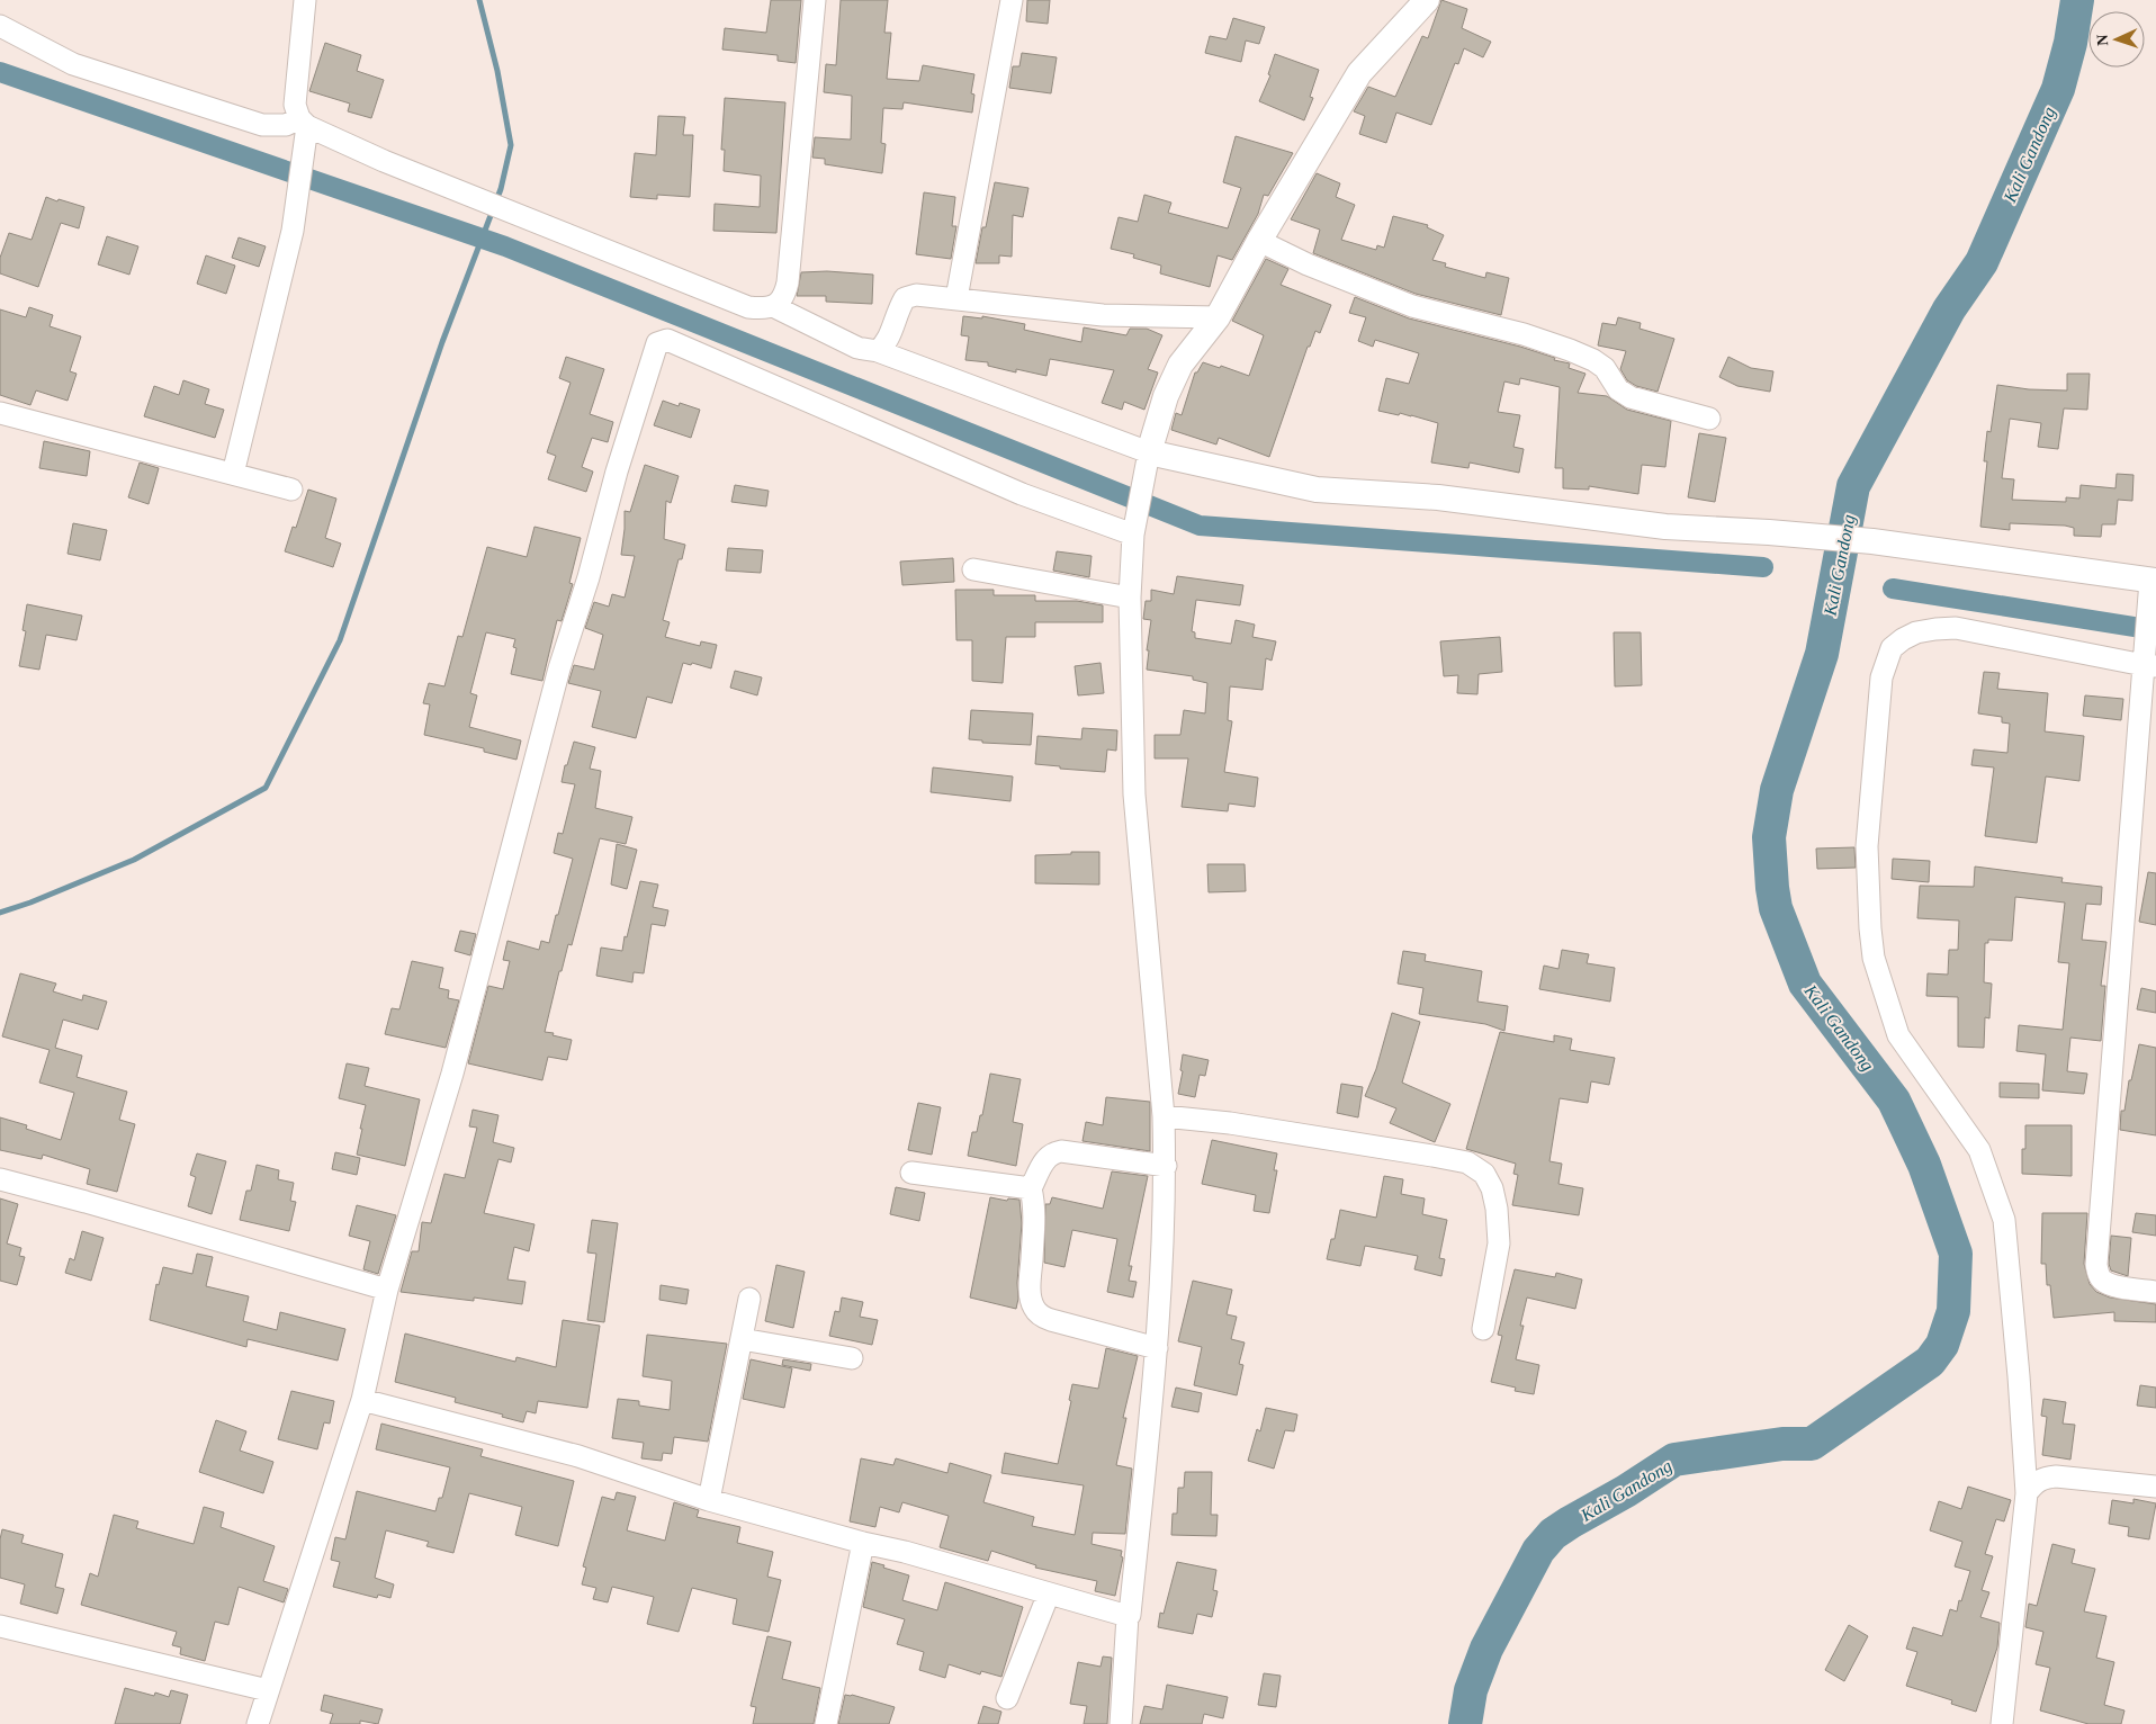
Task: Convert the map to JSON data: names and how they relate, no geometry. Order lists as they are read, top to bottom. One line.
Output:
{"water":["Kali Gandong"],"north":"left"}
